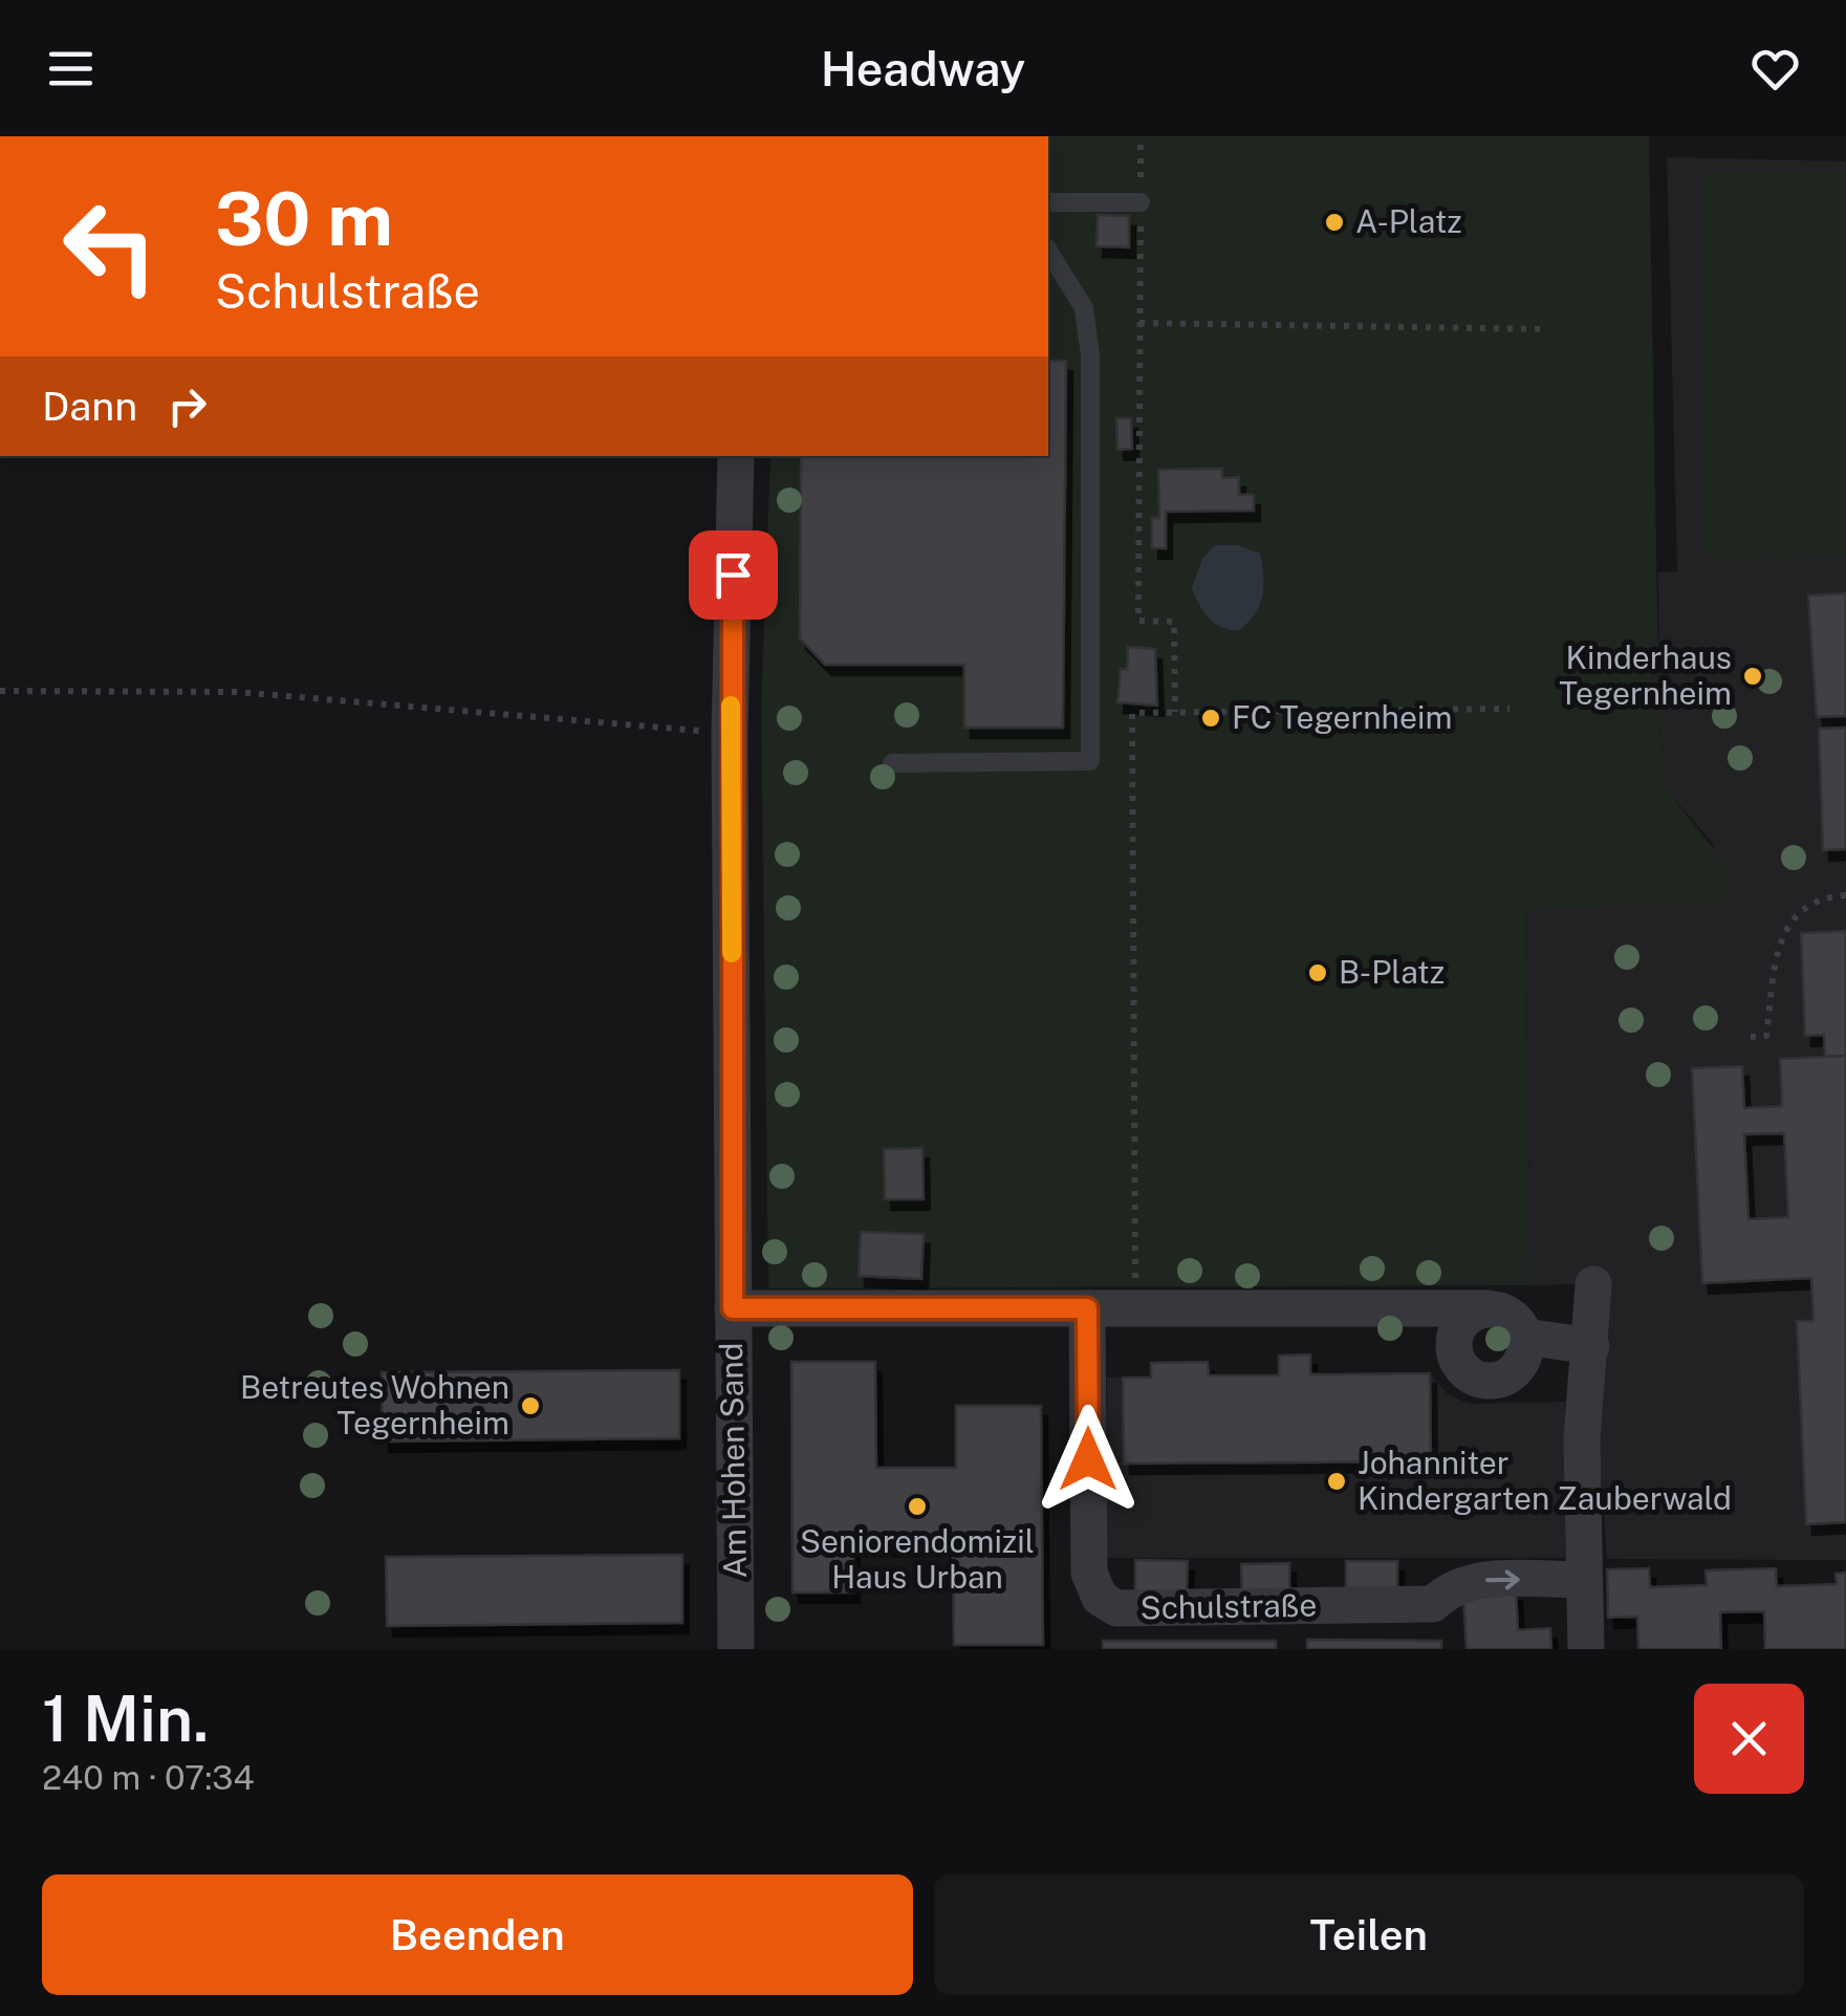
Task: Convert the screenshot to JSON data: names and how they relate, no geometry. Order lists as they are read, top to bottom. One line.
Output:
{"streets":{"street":["Am Hohen Sand","Schulstraße"]},"places":["A-Platz","Kinderhaus Tegernheim","FC Tegernheim","B-Platz","Betreutes Wohnen Tegernheim","Johanniter Kindergarten Zauberwald","Seniorendomizil Haus Urban"],"page":{"header":"Headway","turn":["30 m","Schulstraße"],"then":"Dann","heading":["1 Min.","240 m · 07:34"],"buttons":["Beenden","Teilen"]}}
